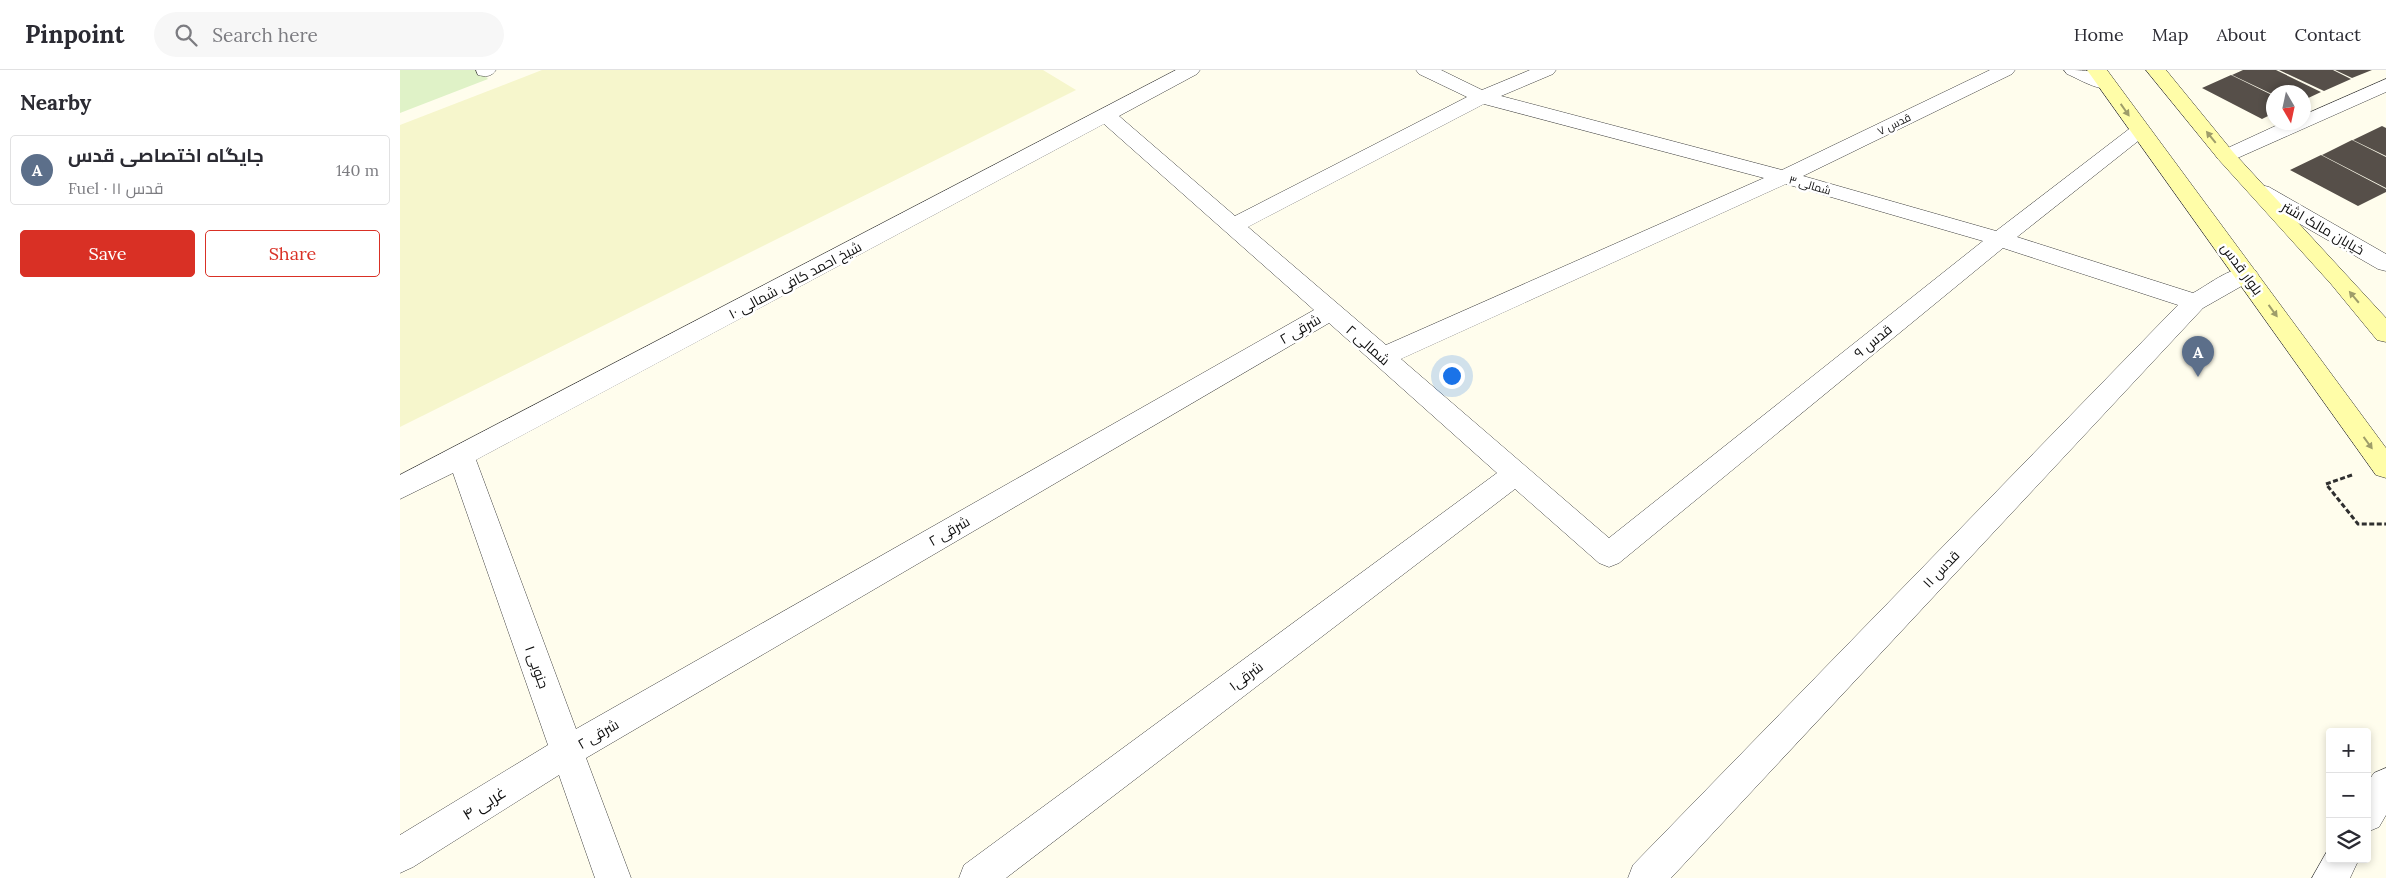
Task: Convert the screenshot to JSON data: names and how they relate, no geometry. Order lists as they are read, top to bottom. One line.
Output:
{"streets":{"main road":["بلوار قدس"],"street":["قدس ۷","شمالی ۳","خیابان مالک اشتر","شیخ احمد کافی شمالی ۱۰","شرقی ۲","قدس ۹","شمالی ۲","قدس ۱۱","۱ جنوبی","شرقی۱","غربی ۴"]},"crossings":[["قدس ۷","شمالی ۳"],["قدس ۷","شمالی ۲"],["شمالی ۳","قدس ۹"],["شمالی ۳","قدس ۱۱"],["بلوار قدس","قدس ۹"],["بلوار قدس","قدس ۱۱"],["شیخ احمد کافی شمالی ۱۰","شمالی ۲"],["شیخ احمد کافی شمالی ۱۰","۱ جنوبی"],["شرقی ۲","شمالی ۲"],["شرقی ۲","۱ جنوبی"],["شرقی ۲","غربی ۴"],["قدس ۹","شمالی ۲"],["شمالی ۲","شرقی۱"],["۱ جنوبی","غربی ۴"]],"north":"bottom","page":{"header":"Pinpoint","search":"Search here","nav":["Home","Map","About","Contact"],"heading":"Nearby","list":[{"mark":"A","name":"جایگاه اختصاصی قدس","note":"Fuel · قدس ۱۱","value":"140 m"}],"buttons":["Save","Share"],"pins":"A","map_buttons":["+","−"]}}
